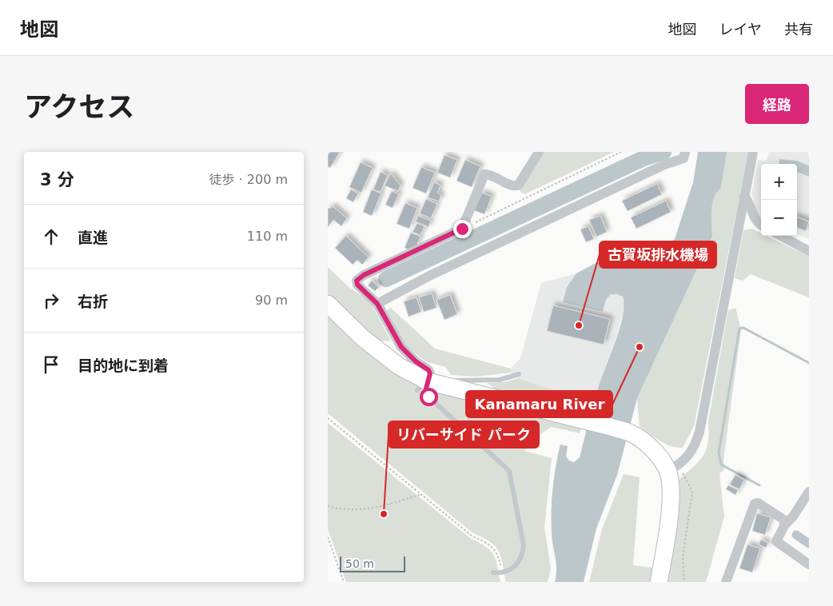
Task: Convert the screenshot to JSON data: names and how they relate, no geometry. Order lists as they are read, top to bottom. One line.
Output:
{"places":["古賀坂排水機場","Kanamaru River","リバーサイド パーク"],"scale_bar":"50 m","page":{"header":"地図","nav":["地図","レイヤ","共有"],"title":"アクセス","buttons":"経路","heading":["3 分","徒歩 · 200 m"],"map_buttons":["+","−"],"list":[["直進","110 m"],["右折","90 m"],"目的地に到着"],"scale":"50 m"}}
